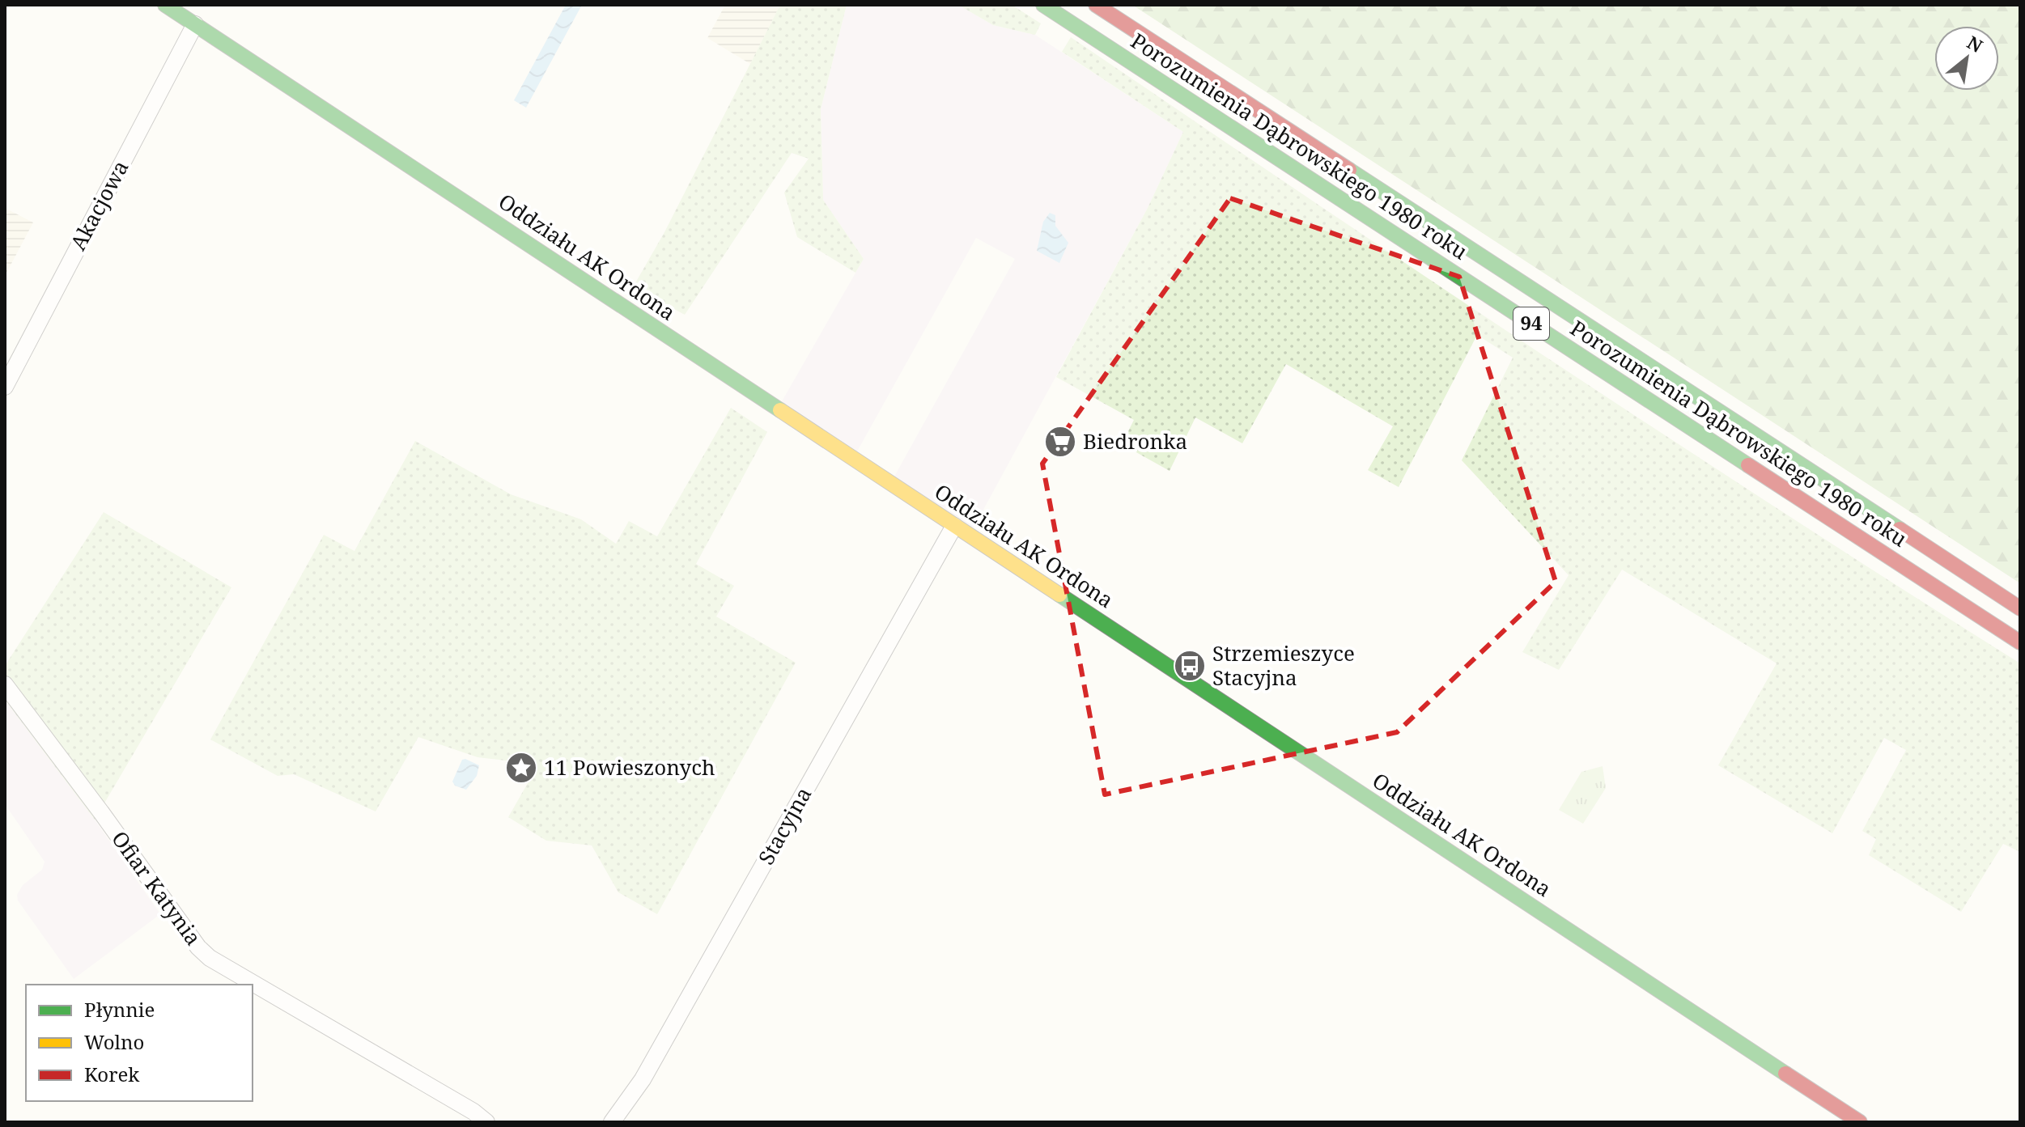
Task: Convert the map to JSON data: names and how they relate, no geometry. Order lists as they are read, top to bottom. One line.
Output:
{"streets":{"main road":["Porozumienia Dąbrowskiego 1980 roku","Oddziału AK Ordona","94"],"street":["Akacjowa","Stacyjna","Ofiar Katynia"]},"crossings":[["Akacjowa","Oddziału AK Ordona"],["Oddziału AK Ordona","Stacyjna"]],"places":{"supermarket":["Biedronka"],"bus stop":["Strzemieszyce Stacyjna"],"place":["11 Powieszonych"]},"legend":["Płynnie","Wolno","Korek"],"north":"top right"}
